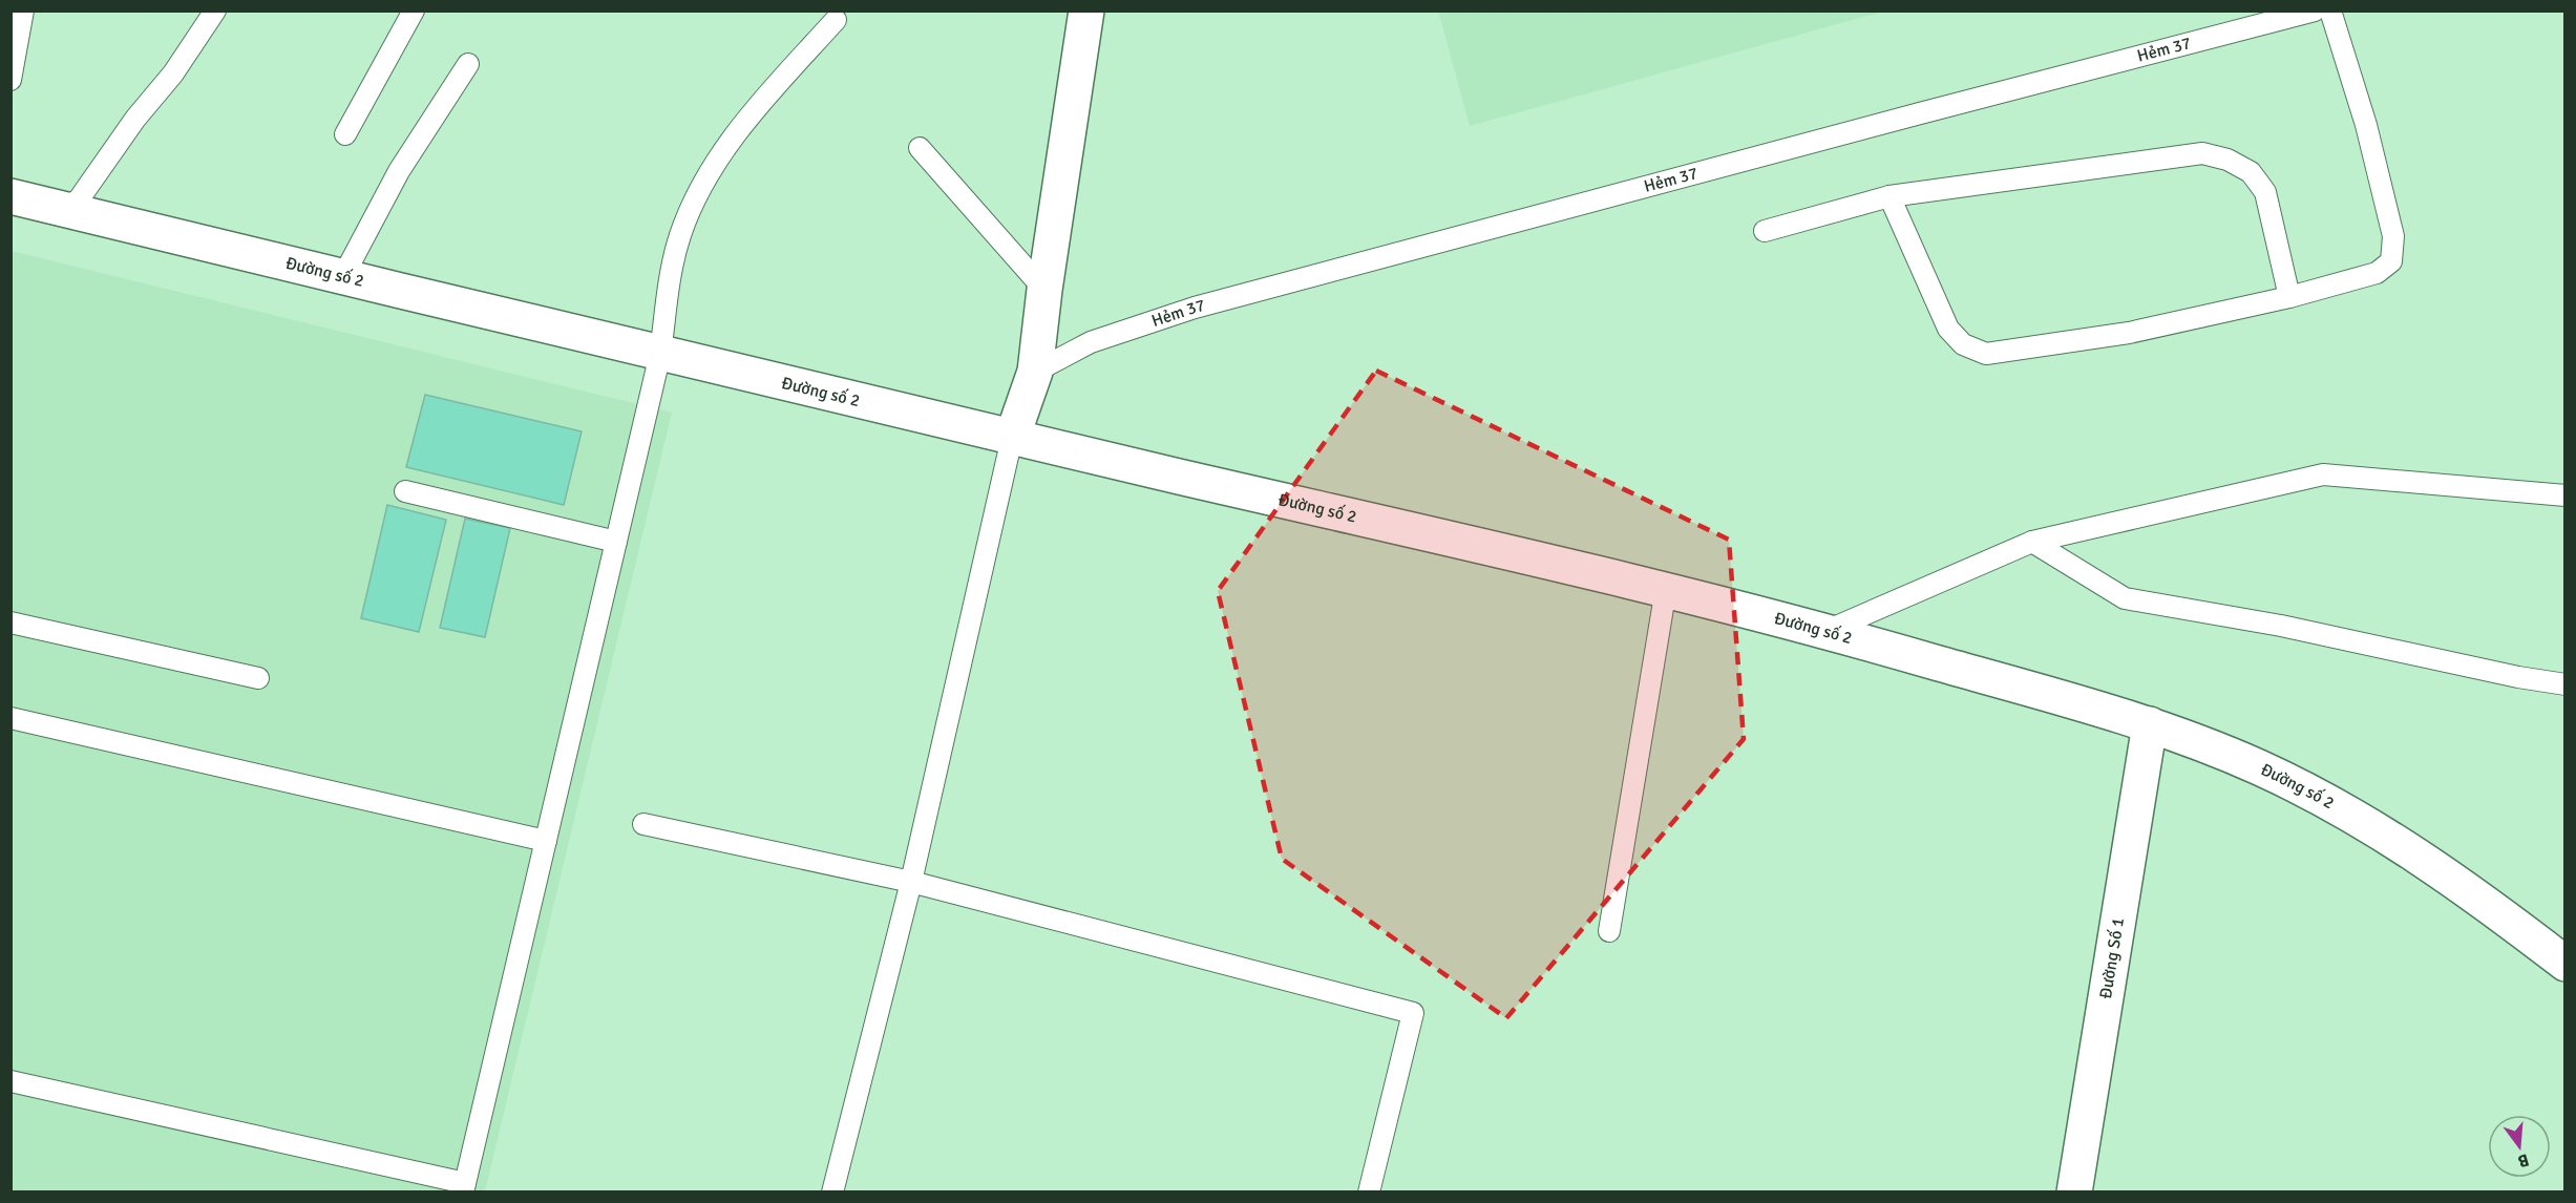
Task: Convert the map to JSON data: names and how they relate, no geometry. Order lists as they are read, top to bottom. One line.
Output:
{"streets":{"street":["Đường số 2","Đường Số 1"],"lane":["Hẻm 37"]},"crossings":[["Đường số 2","Đường Số 1"]],"north":"bottom"}
